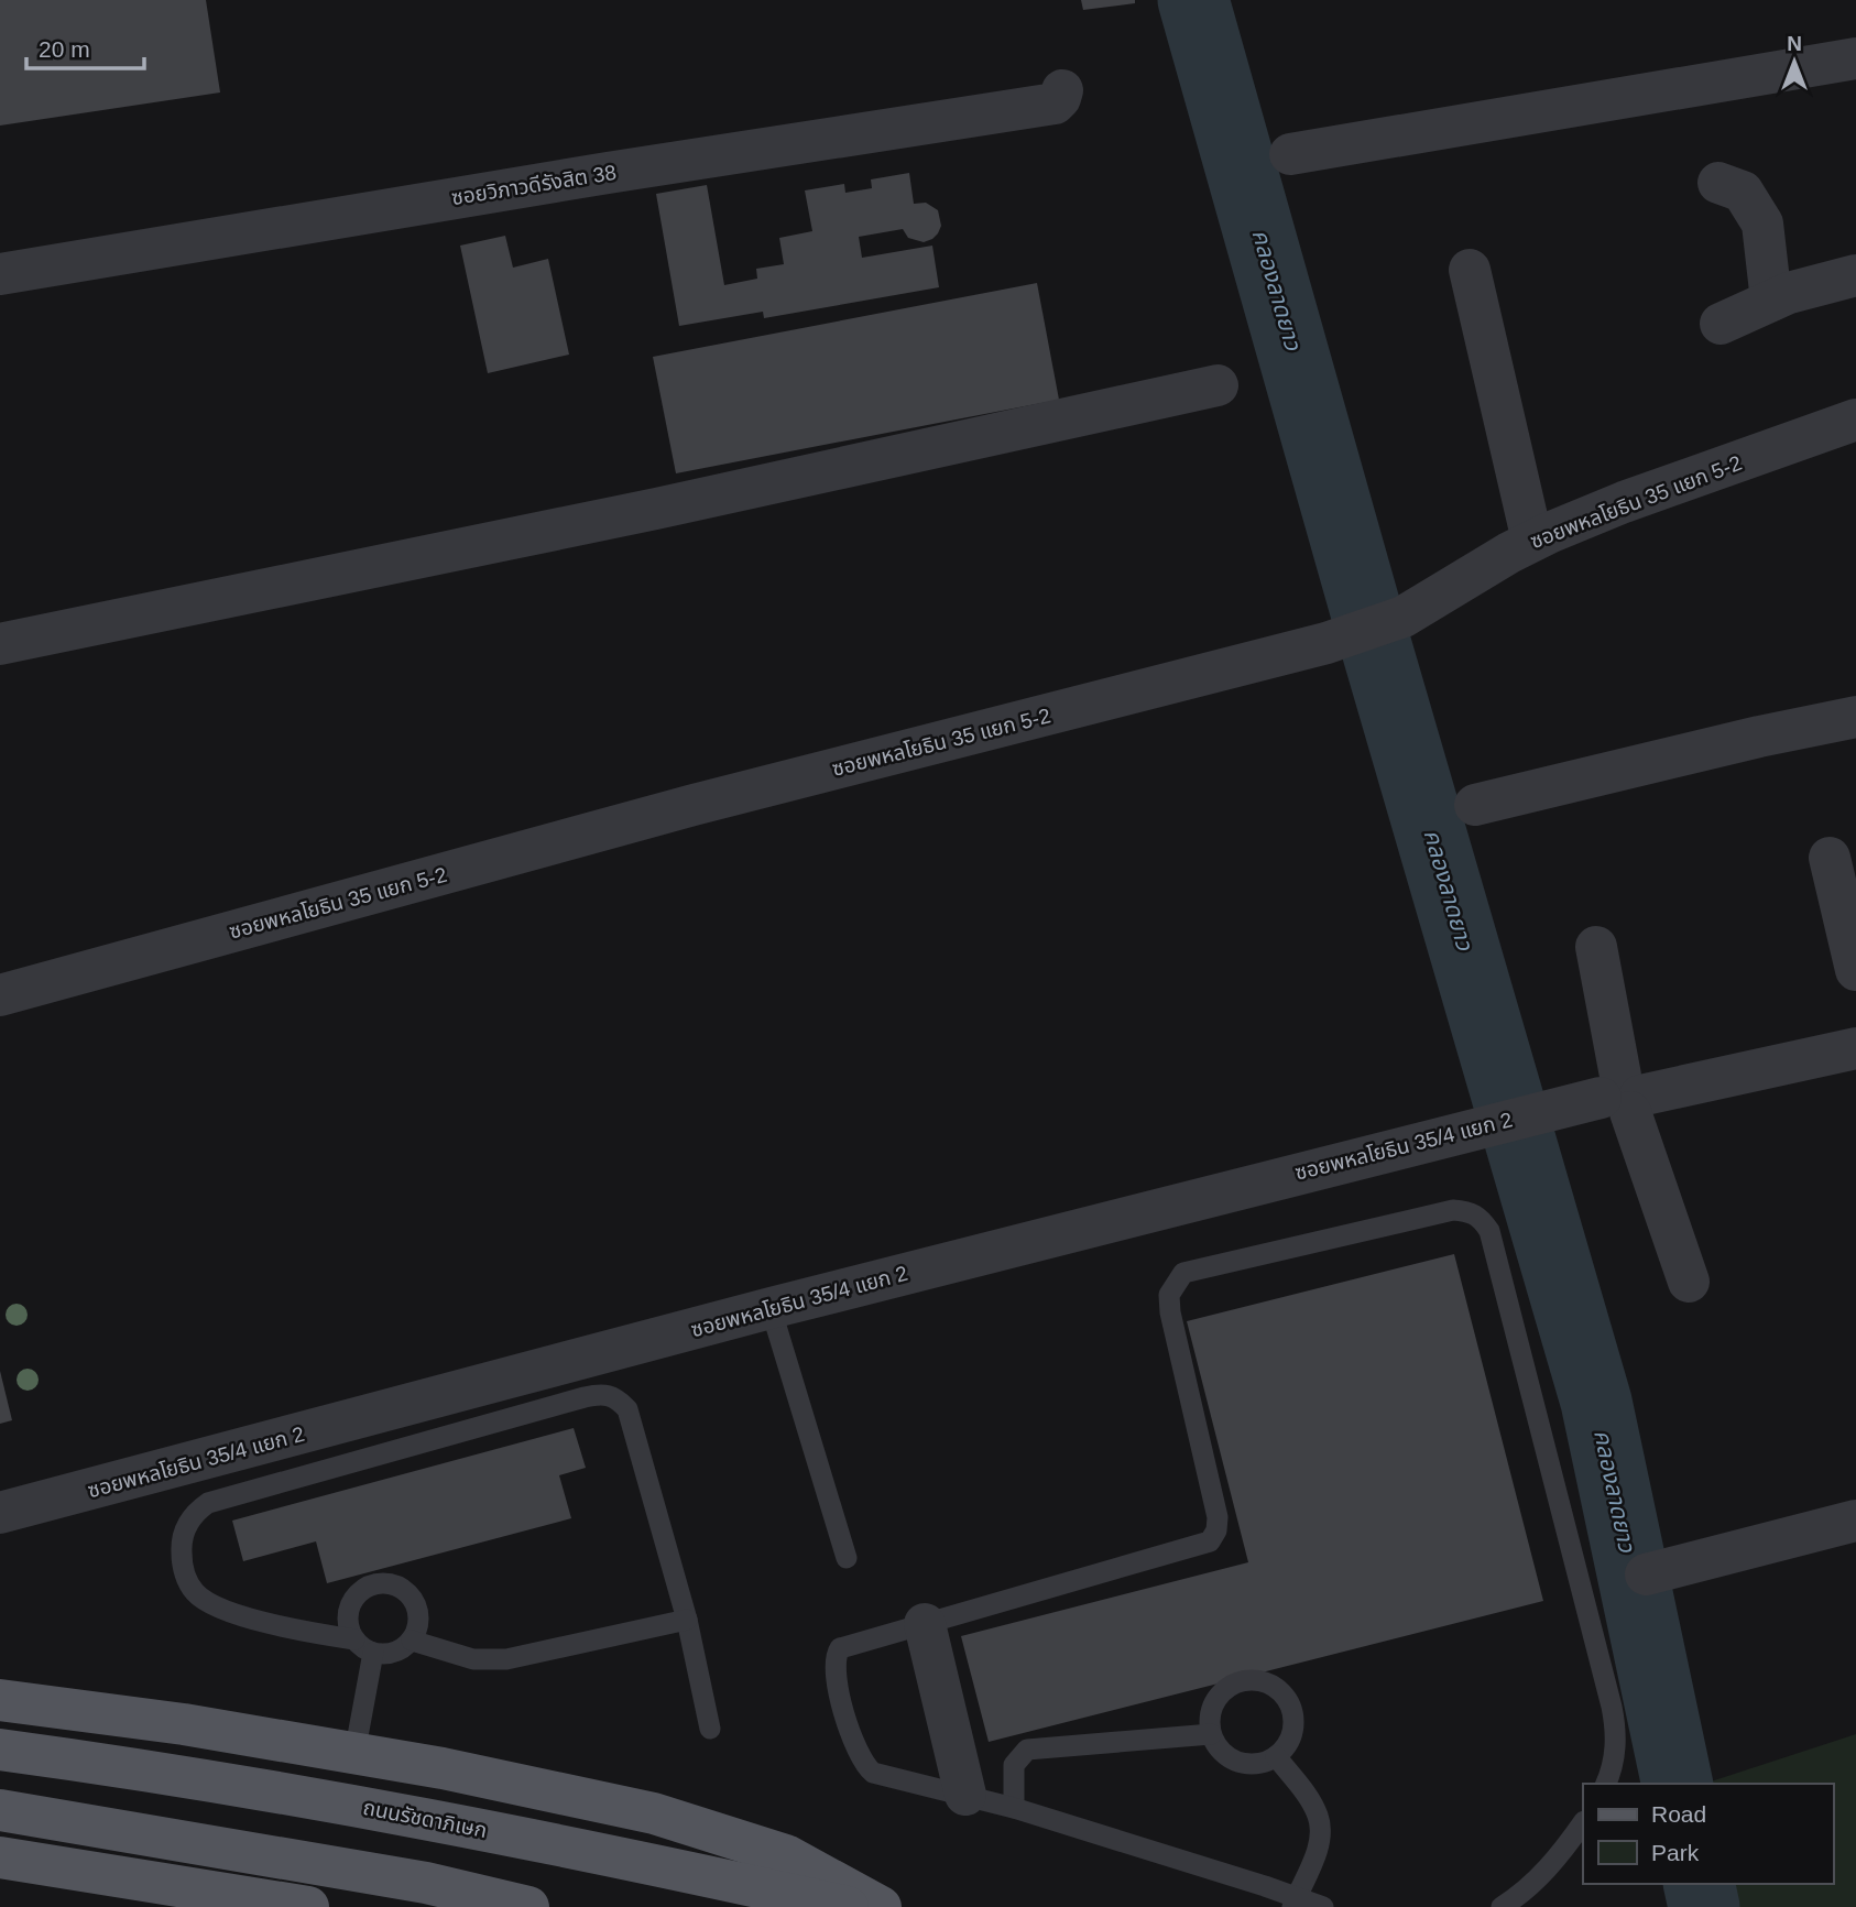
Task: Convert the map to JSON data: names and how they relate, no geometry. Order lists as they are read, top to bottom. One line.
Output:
{"streets":{"main road":["ถนนรัชดาภิเษก"],"street":["ซอยวิภาวดีรังสิต 38","ซอยพหลโยธิน 35 แยก 5-2","ซอยพหลโยธิน 35/4 แยก 2"]},"water":["คลองลาดยาว"],"legend":["Road","Park"],"scale_bar":"20 m","north":"top"}
